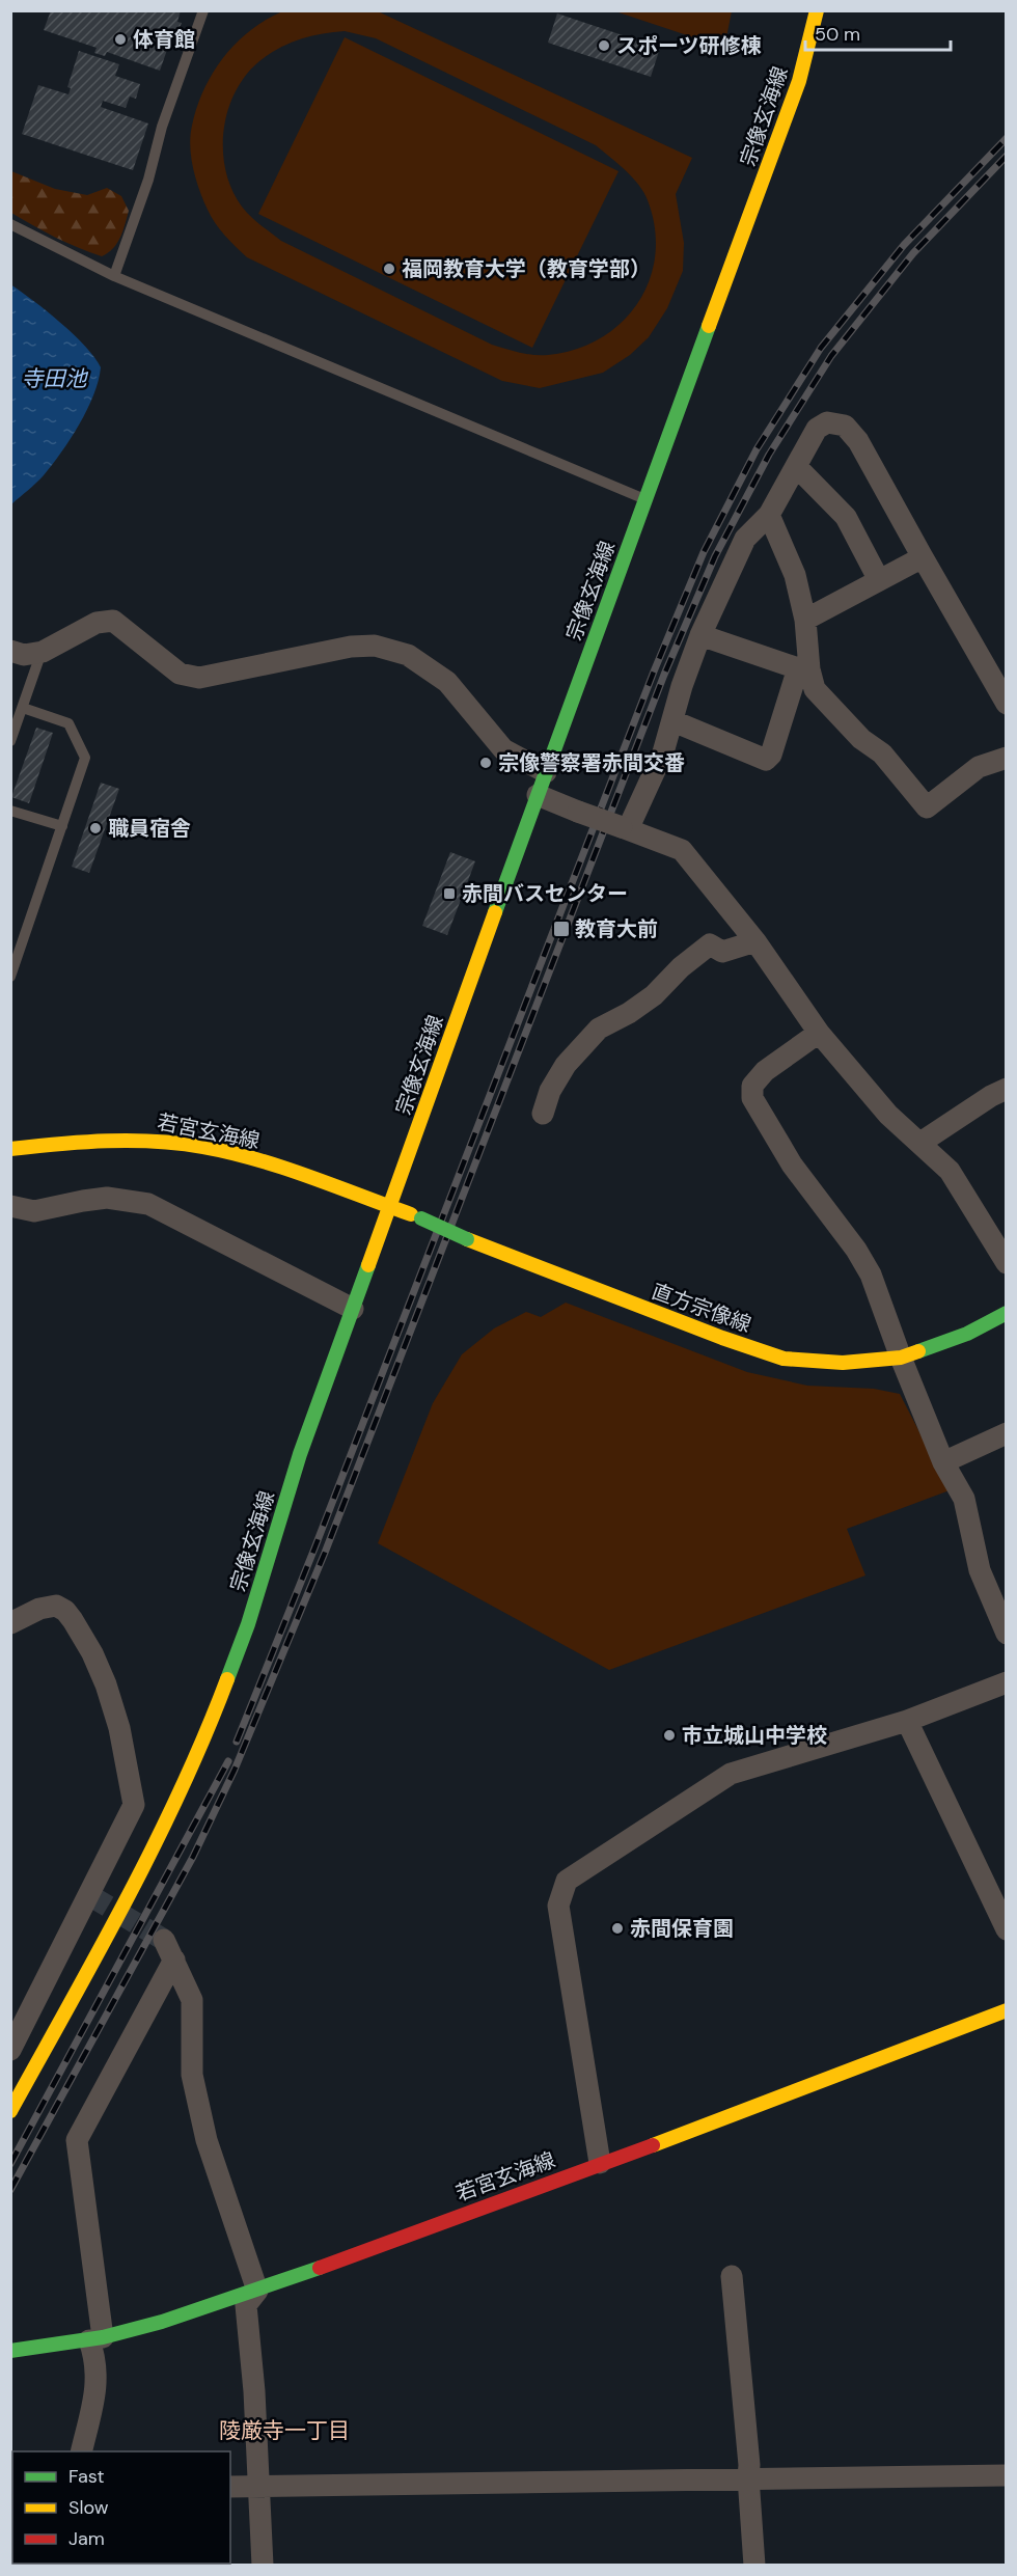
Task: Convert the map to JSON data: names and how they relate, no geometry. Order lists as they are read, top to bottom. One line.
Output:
{"streets":{"main road":["宗像玄海線","若宮玄海線","直方宗像線"]},"crossings":[["宗像玄海線","若宮玄海線"],["宗像玄海線","直方宗像線"],["若宮玄海線","直方宗像線"]],"districts":["陵厳寺一丁目"],"water":["寺田池"],"places":{"other":["体育館","スポーツ研修棟","福岡教育大学（教育学部）","宗像警察署赤間交番","職員宿舎","市立城山中学校","赤間保育園"],"transit":["赤間バスセンター","教育大前"]},"legend":["Fast","Slow","Jam"],"scale_bar":"50 m"}
